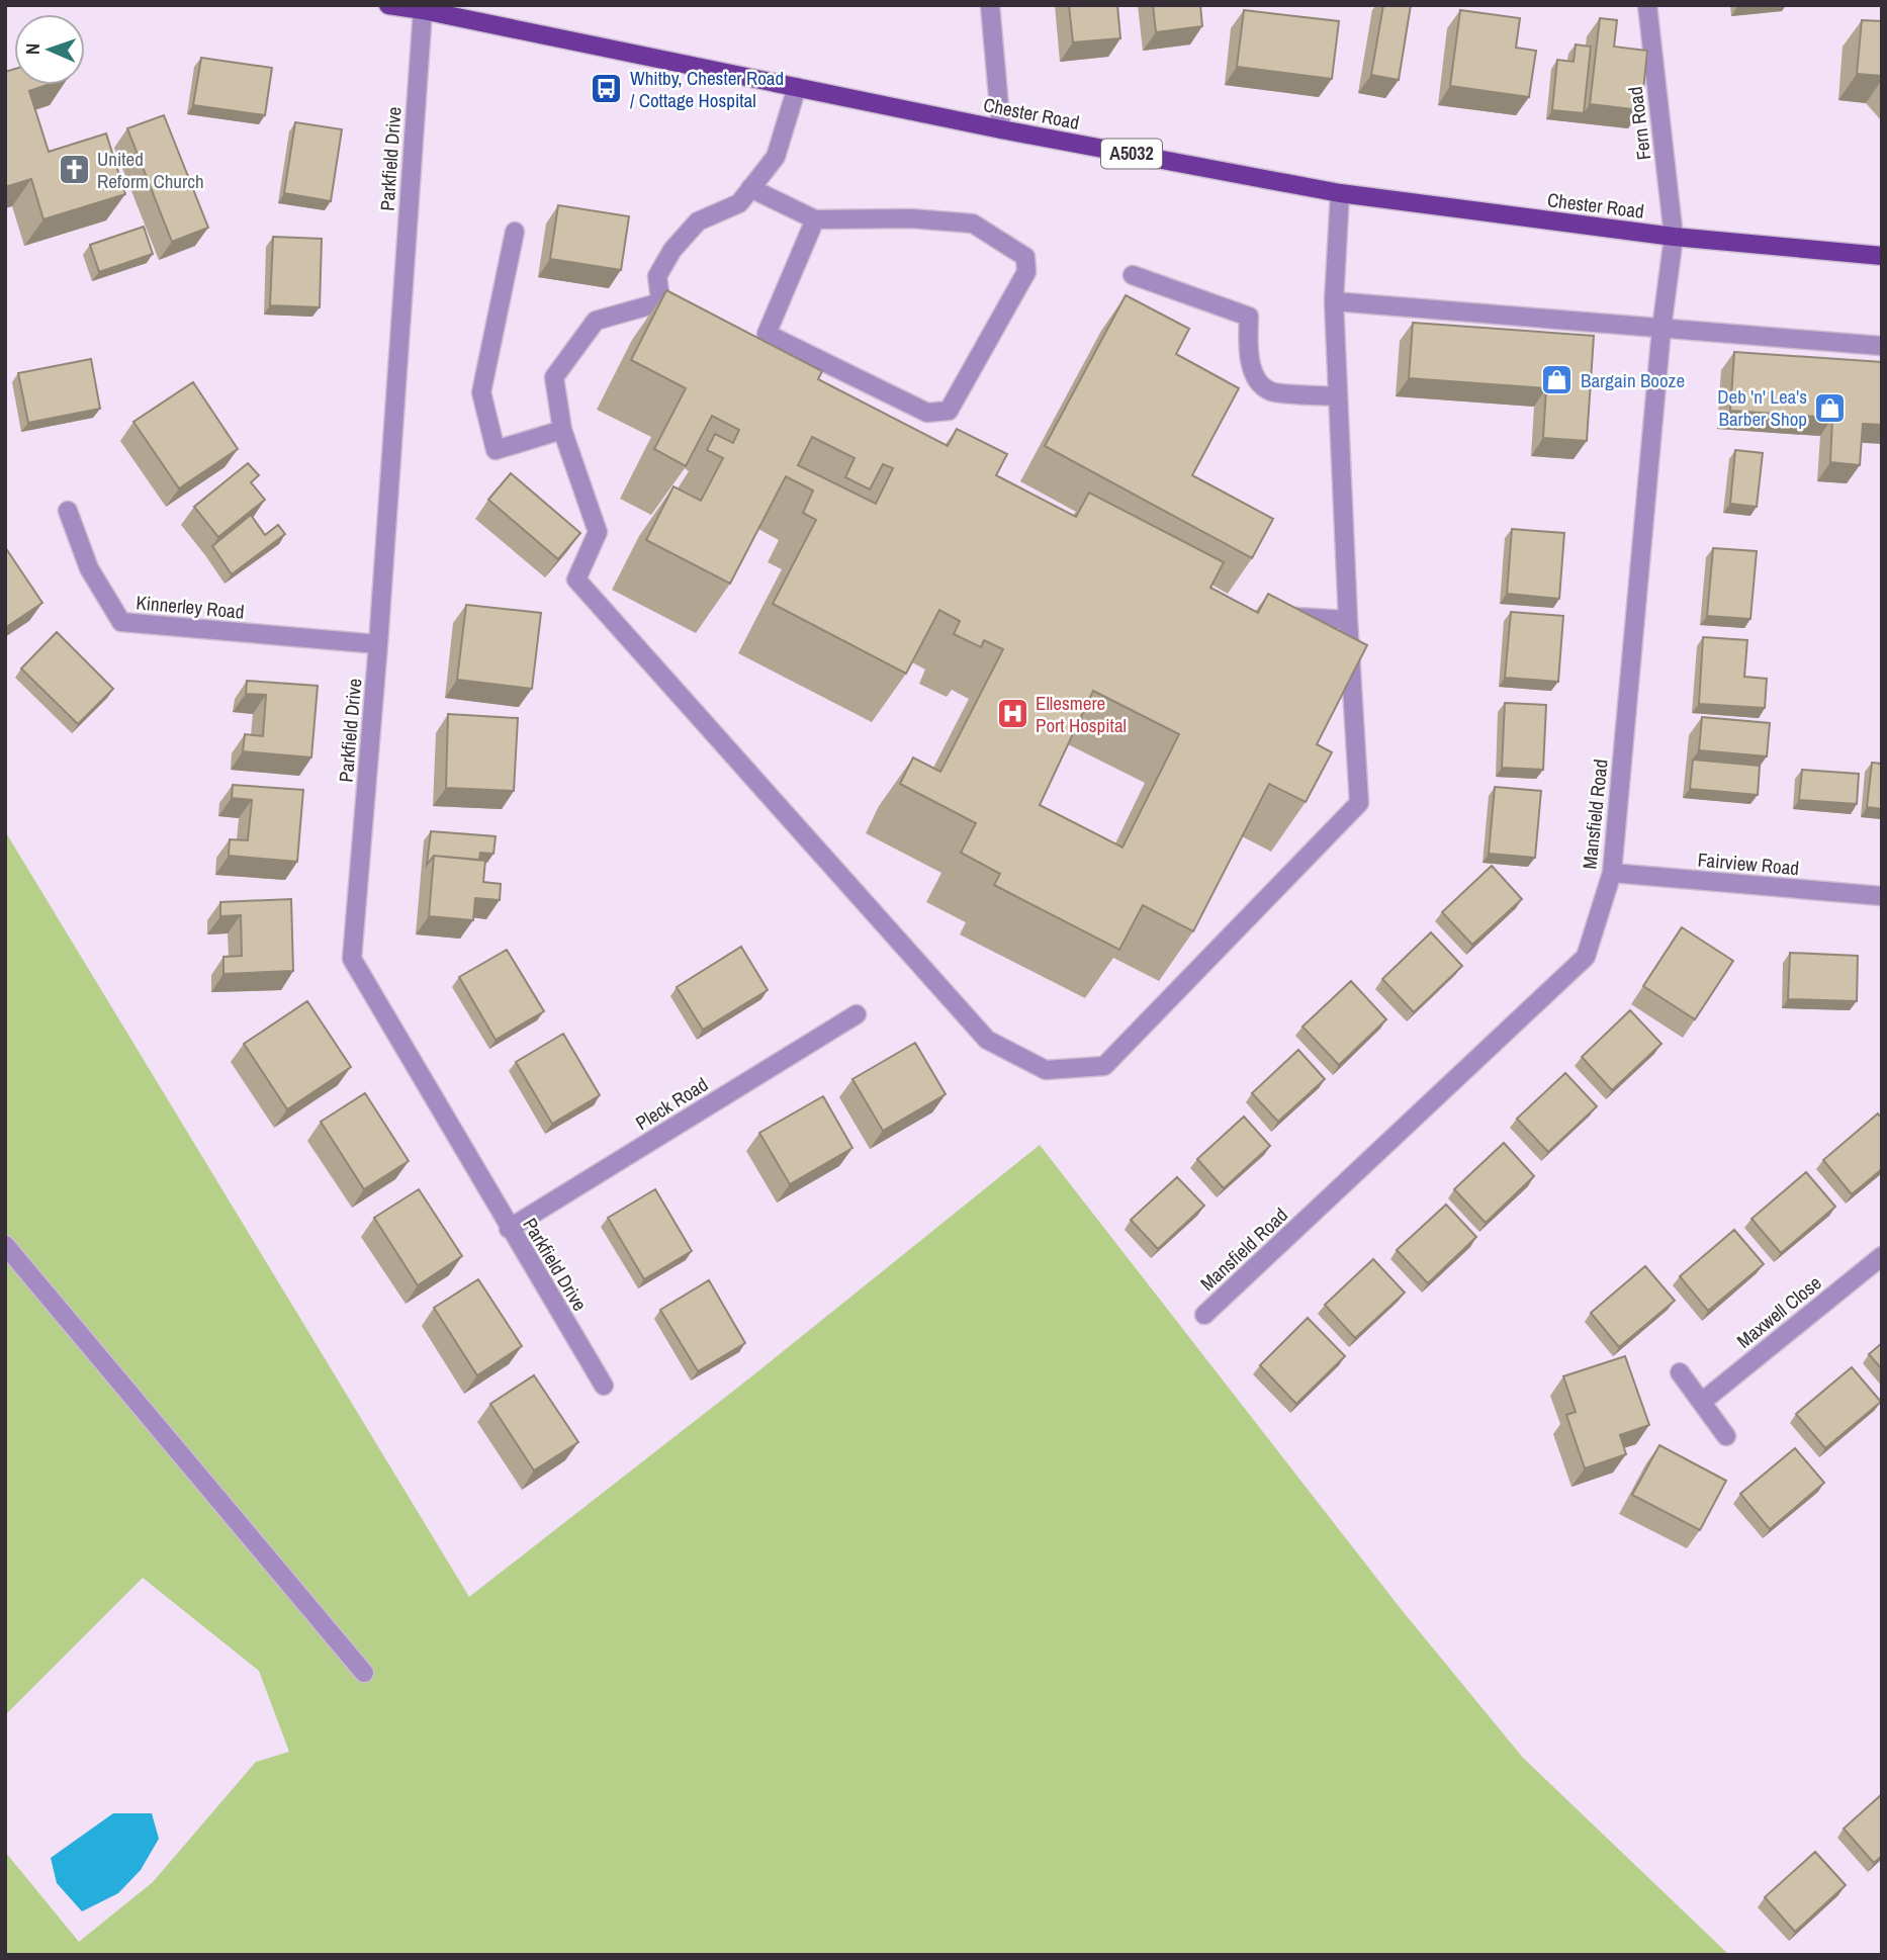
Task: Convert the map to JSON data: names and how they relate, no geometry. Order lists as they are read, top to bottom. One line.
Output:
{"streets":{"main road":["Chester Road","A5032"],"street":["Fern Road","Parkfield Drive","Kinnerley Road","Mansfield Road","Fairview Road","Pleck Road","Maxwell Close"]},"crossings":[["Chester Road","Fern Road"],["Chester Road","Parkfield Drive"],["Chester Road","Mansfield Road"],["Fern Road","Mansfield Road"],["Parkfield Drive","Kinnerley Road"],["Parkfield Drive","Pleck Road"],["Mansfield Road","Fairview Road"]],"places":{"bus stop":["Whitby, Chester Road / Cottage Hospital"],"church":["United Reform Church"],"shop":["Bargain Booze","Deb 'n' Lea's Barber Shop"],"hospital":["Ellesmere Port Hospital"]},"north":"left"}
